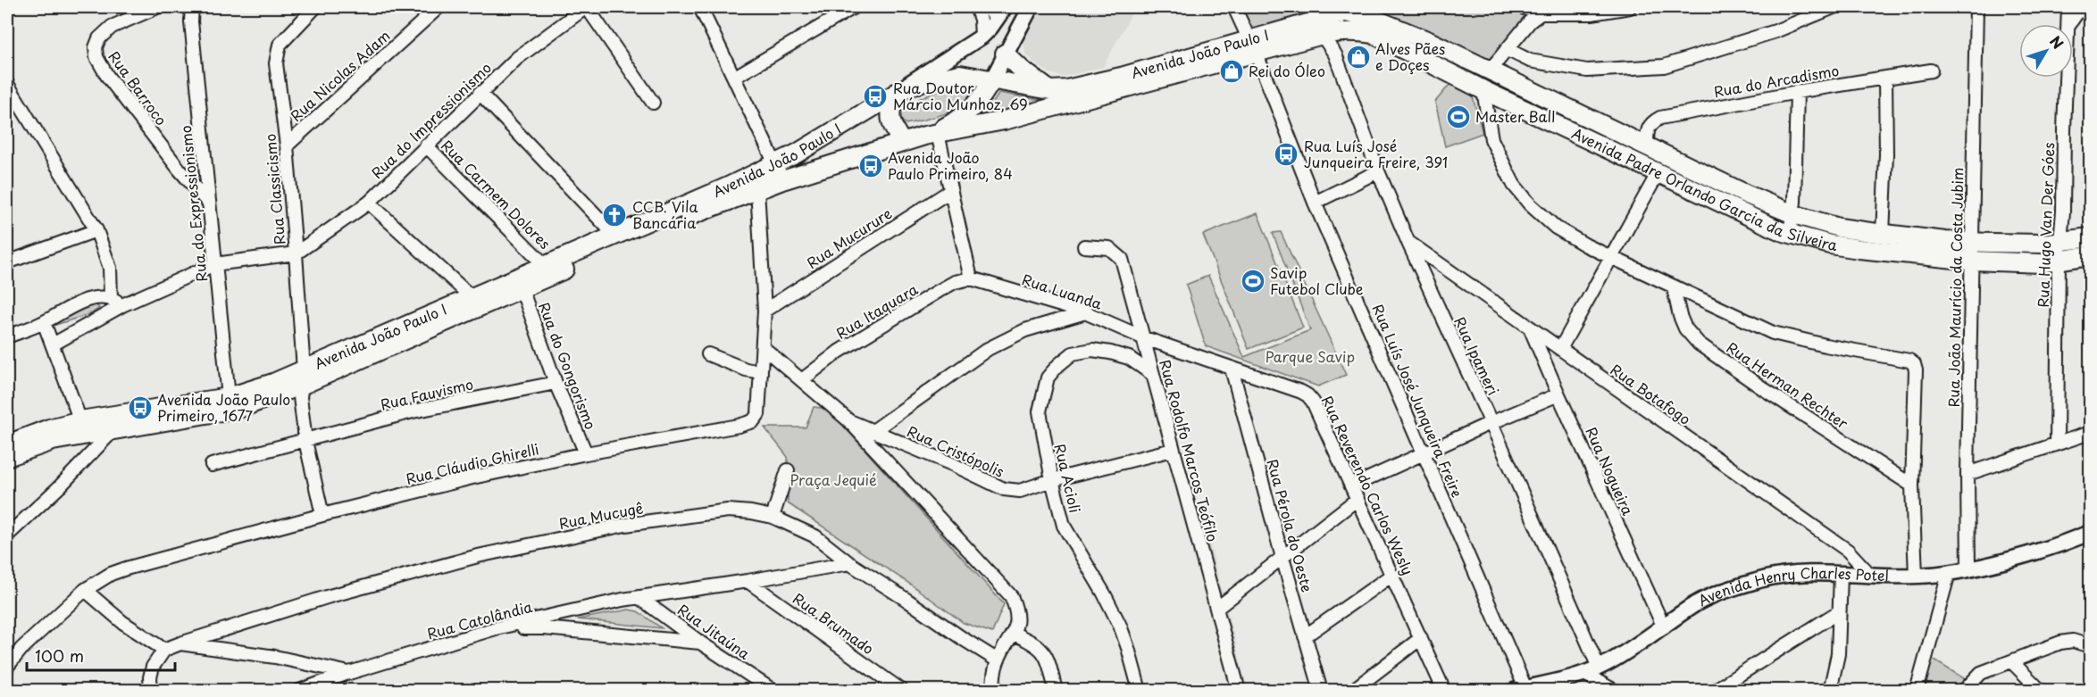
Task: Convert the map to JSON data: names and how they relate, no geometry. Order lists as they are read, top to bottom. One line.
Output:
{"streets":{"main road":["Avenida João Paulo I","Avenida Padre Orlando Garcia da Silveira"],"street":["Rua Nicolas Adam","Rua do Arcadismo","Rua Barroco","Rua do Impressionismo","Rua Classicismo","Rua Carmem Dolores","Rua do Expressionismo","Rua Hugo Van Der Góes","Rua Mucurure","Rua João Maurício da Costa Jubim","Rua Luanda","Rua Itaquara","Rua Ipameri","Rua do Gongorismo","Rua Herman Rechter","Rua Fauvismo","Rua Botafogo","Rua Luís José Junqueira Freire","Rua Rodolfo Marcos Teófilo","Rua Cristópolis","Rua Cláudio Ghirelli","Rua Nogueira","Rua Acioli","Rua Reverendo Carlos Wesly","Rua Mucugê","Rua Pérola do Oeste","Avenida Henry Charles Potel","Rua Catolândia","Rua Brumado","Rua Jitaúna"]},"crossings":[["Avenida João Paulo I","Avenida Padre Orlando Garcia da Silveira"],["Avenida João Paulo I","Rua Classicismo"],["Avenida João Paulo I","Rua Carmem Dolores"],["Avenida João Paulo I","Rua do Expressionismo"],["Avenida João Paulo I","Rua Ipameri"],["Avenida João Paulo I","Rua do Gongorismo"],["Avenida João Paulo I","Rua Luís José Junqueira Freire"],["Avenida João Paulo I","Rua Cláudio Ghirelli"],["Rua Nicolas Adam","Rua Classicismo"],["Rua do Arcadismo","Avenida Padre Orlando Garcia da Silveira"],["Rua Barroco","Rua do Expressionismo"],["Rua do Impressionismo","Rua Classicismo"],["Rua do Impressionismo","Rua Carmem Dolores"],["Avenida Padre Orlando Garcia da Silveira","Rua Hugo Van Der Góes"],["Avenida Padre Orlando Garcia da Silveira","Rua João Maurício da Costa Jubim"],["Rua Classicismo","Rua Fauvismo"],["Rua Classicismo","Rua Cláudio Ghirelli"],["Rua Mucurure","Rua Cláudio Ghirelli"],["Rua João Maurício da Costa Jubim","Avenida Henry Charles Potel"],["Rua Luanda","Rua Itaquara"],["Rua Luanda","Rua Rodolfo Marcos Teófilo"],["Rua Luanda","Rua Reverendo Carlos Wesly"],["Rua Ipameri","Rua Botafogo"],["Rua Ipameri","Avenida Henry Charles Potel"],["Rua do Gongorismo","Rua Fauvismo"],["Rua do Gongorismo","Rua Cláudio Ghirelli"],["Rua Botafogo","Rua Nogueira"],["Rua Botafogo","Avenida Henry Charles Potel"],["Rua Luís José Junqueira Freire","Avenida Henry Charles Potel"],["Rua Rodolfo Marcos Teófilo","Rua Cristópolis"],["Rua Rodolfo Marcos Teófilo","Rua Acioli"],["Rua Rodolfo Marcos Teófilo","Rua Reverendo Carlos Wesly"],["Rua Cristópolis","Rua Acioli"],["Rua Nogueira","Avenida Henry Charles Potel"],["Rua Reverendo Carlos Wesly","Rua Pérola do Oeste"],["Rua Mucugê","Rua Catolândia"],["Rua Catolândia","Rua Brumado"],["Rua Catolândia","Rua Jitaúna"]],"parks":["Parque Savip","Praça Jequié"],"places":{"shop":["Alves Pães e Doçes","Rei do Óleo"],"bus stop":["Rua Doutor Márcio Munhoz, 69","Rua Luís José Junqueira Freire, 391","Avenida João Paulo Primeiro, 84","Avenida João Paulo Primeiro, 1677"],"sports":["Master Ball","Savip Futebol Clube"],"church":["CCB. Vila Bancária"]},"scale_bar":"100 m","north":"top right"}
